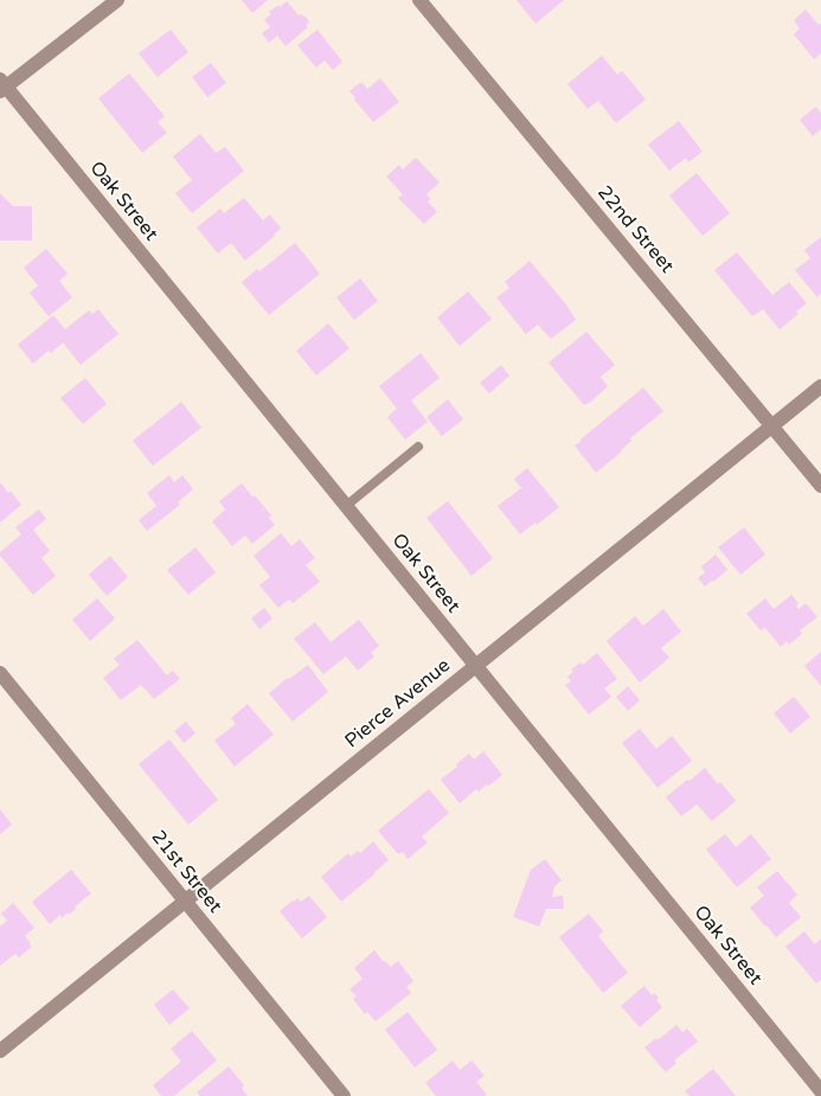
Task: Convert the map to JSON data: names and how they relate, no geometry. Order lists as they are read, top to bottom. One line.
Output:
{"streets":{"street":["Oak Street","22nd Street","Pierce Avenue","21st Street"]},"crossings":[["Oak Street","Pierce Avenue"],["22nd Street","Pierce Avenue"],["Pierce Avenue","21st Street"]]}
